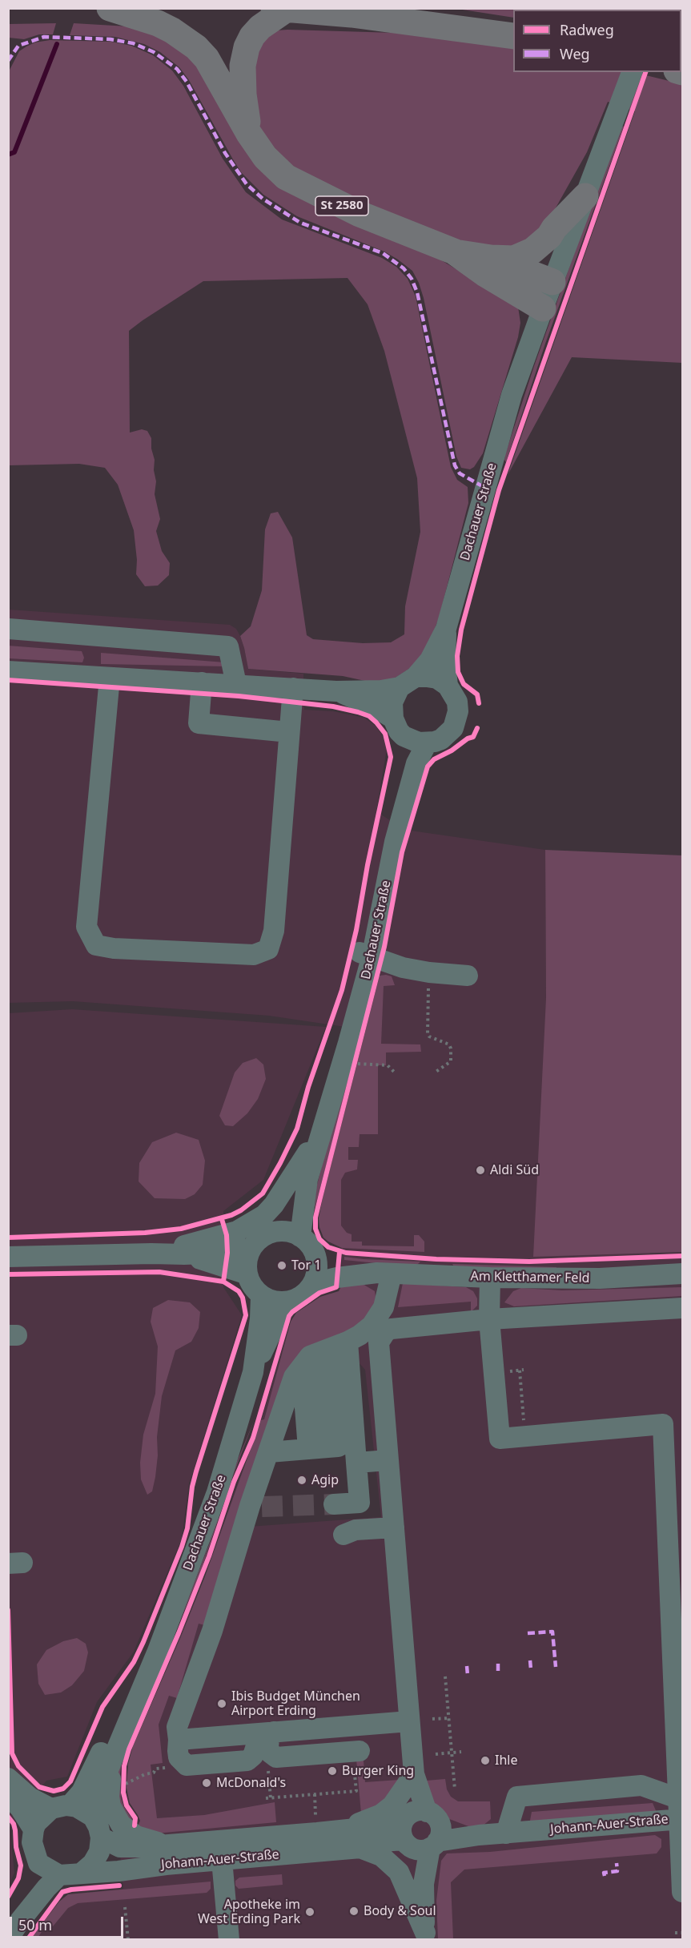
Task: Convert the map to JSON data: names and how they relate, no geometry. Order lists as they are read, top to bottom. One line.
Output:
{"streets":{"highway":["St 2580"],"street":["Dachauer Straße","Am Kletthamer Feld","Johann-Auer-Straße"]},"crossings":[["St 2580","Dachauer Straße"],["Dachauer Straße","Am Kletthamer Feld"],["Dachauer Straße","Johann-Auer-Straße"]],"places":["Aldi Süd","Tor 1","Agip","Ibis Budget München Airport Erding","Ihle","Burger King","McDonald's","Body & Soul","Apotheke im West Erding Park"],"legend":["Radweg","Weg"],"scale_bar":"50 m"}
